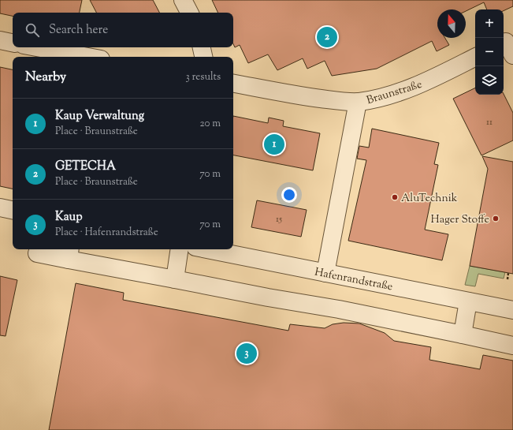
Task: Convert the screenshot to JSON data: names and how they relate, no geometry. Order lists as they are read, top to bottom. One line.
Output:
{"streets":{"street":["Braunstraße","Hafenrandstraße"]},"places":["AluTechnik","Hager Stoffe"],"house_numbers":["11","15"],"north":"top","page":{"map_buttons":["+","−"],"search":"Search here","pins":["2","1","3"],"heading":["Nearby","3 results"],"list":[{"mark":"1","name":"Kaup Verwaltung","note":"Place · Braunstraße","value":"20 m"},{"mark":"2","name":"GETECHA","note":"Place · Braunstraße","value":"70 m"},{"mark":"3","name":"Kaup","note":"Place · Hafenrandstraße","value":"70 m"}]}}
